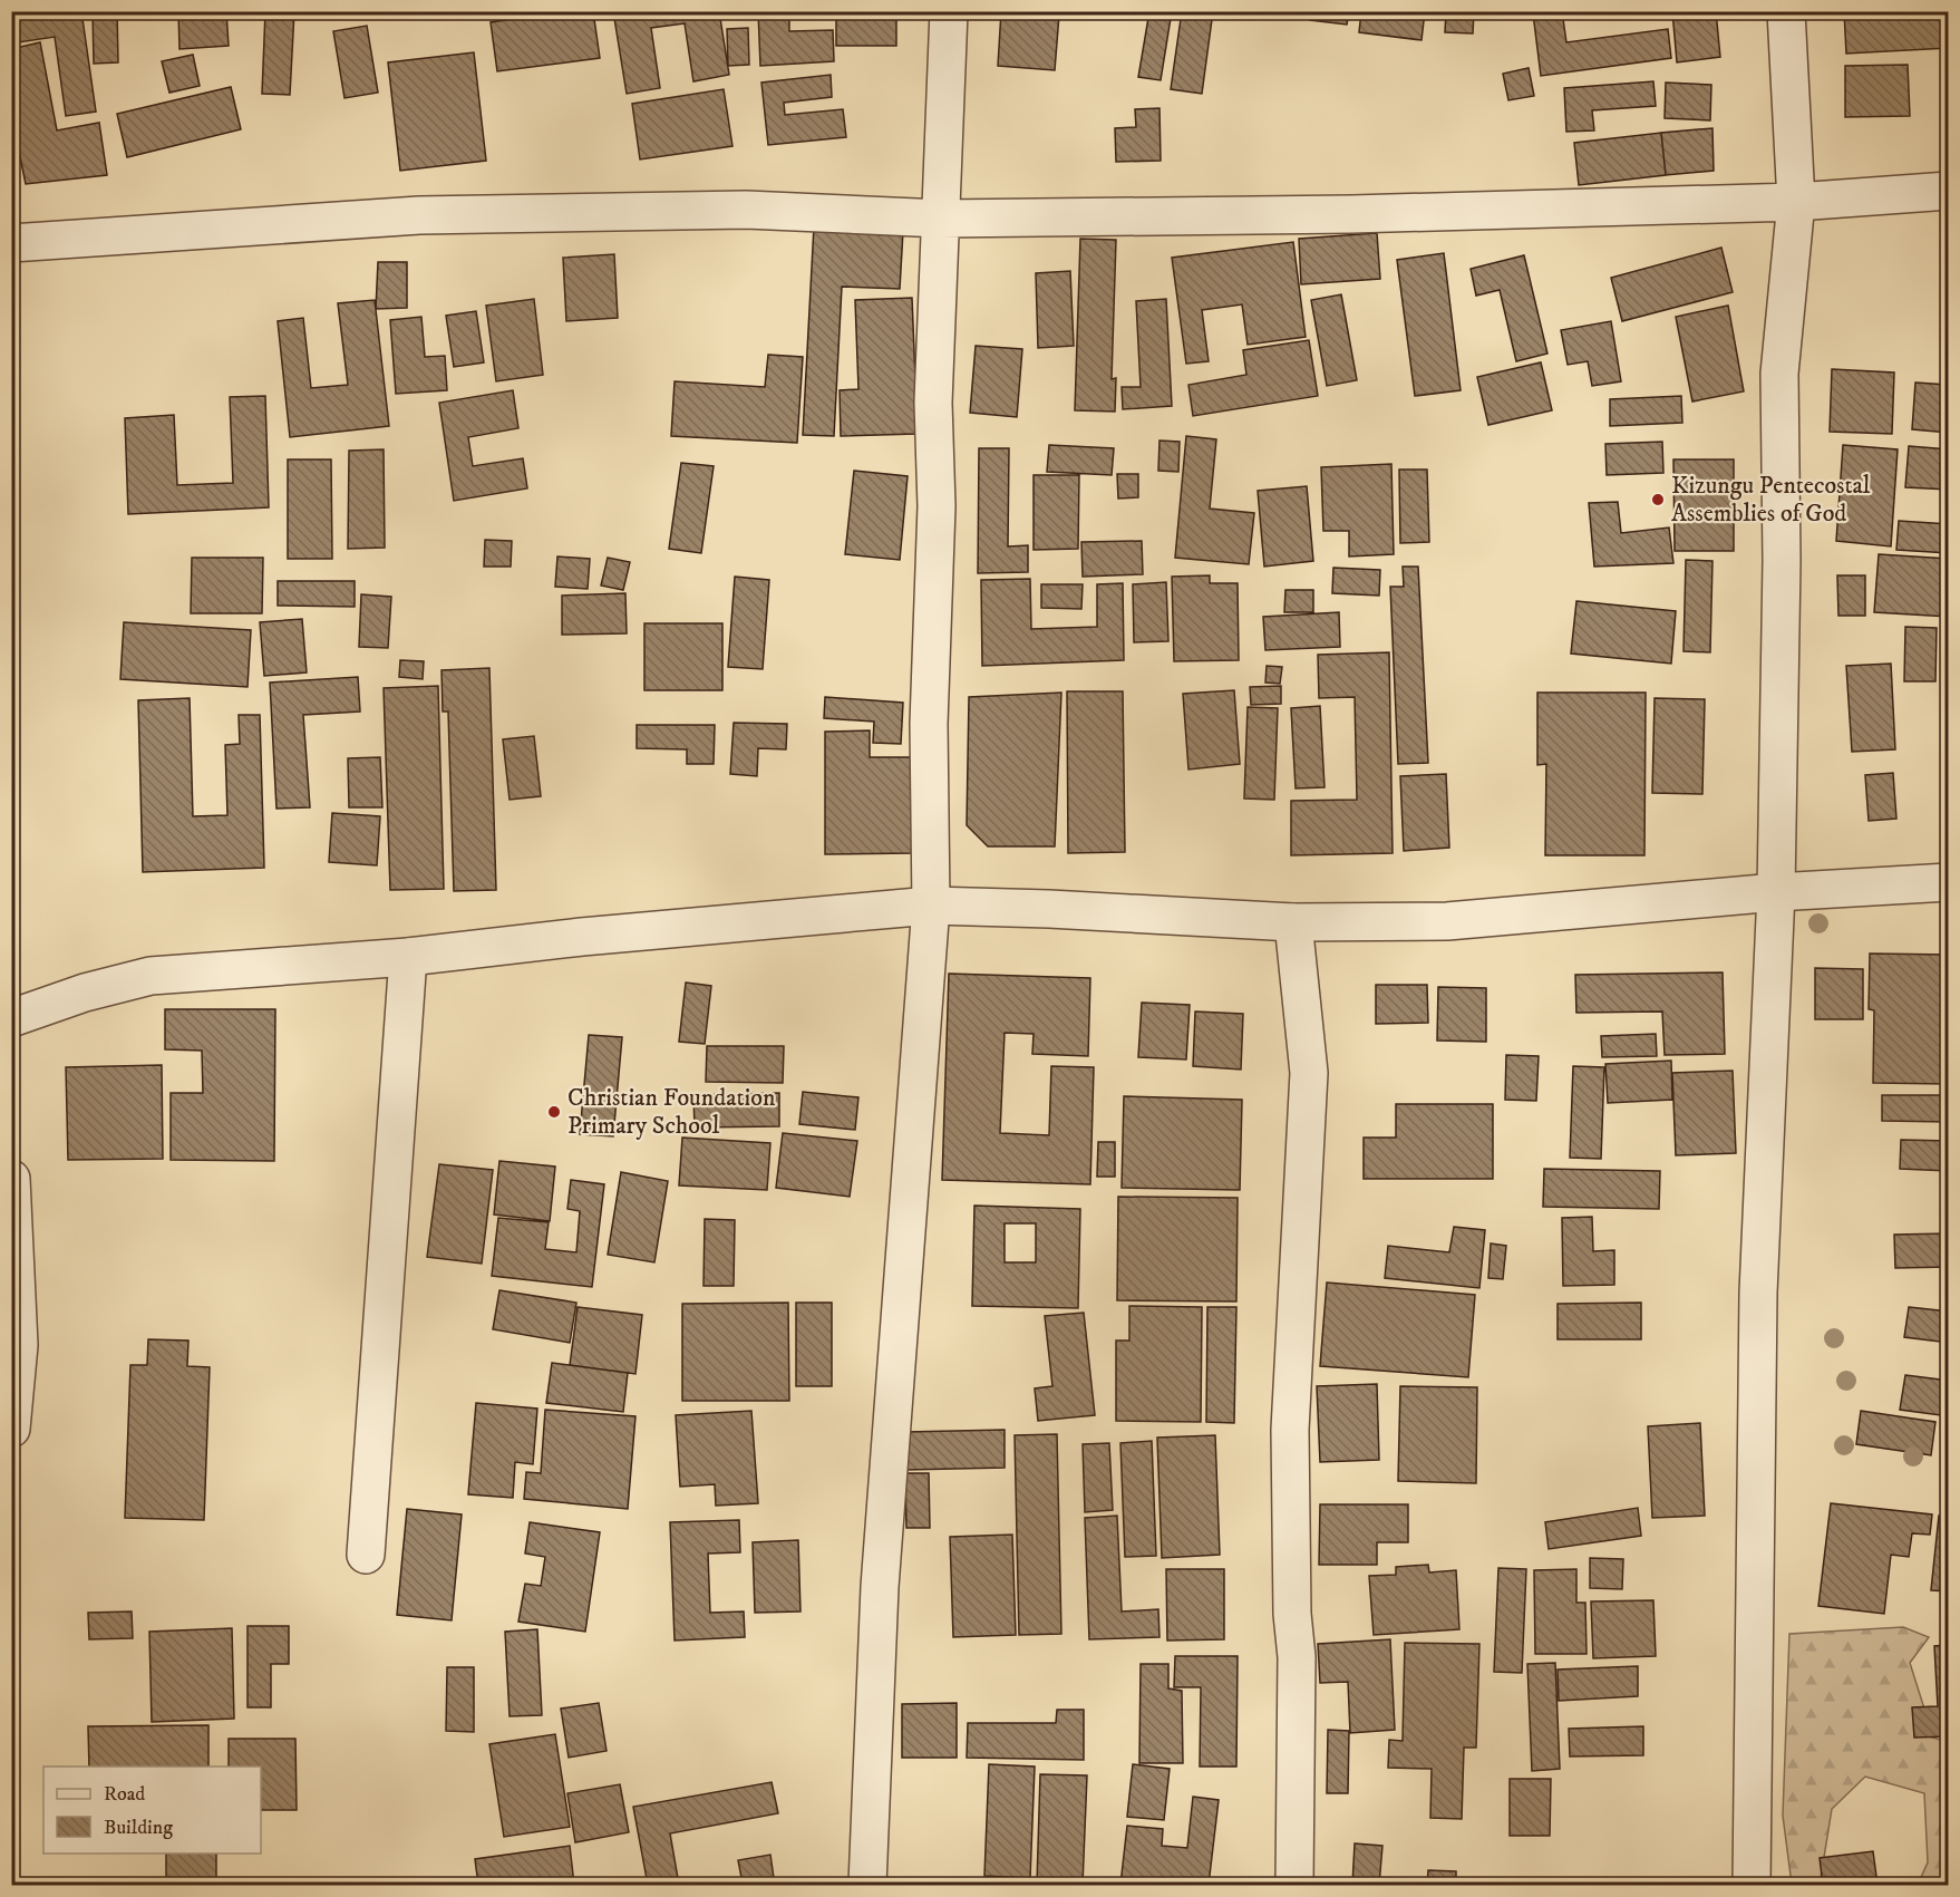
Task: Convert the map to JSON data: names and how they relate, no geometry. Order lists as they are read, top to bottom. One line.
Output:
{"places":["Kizungu Pentecostal Assemblies of God","Christian Foundation Primary School"],"legend":["Road","Building"]}
